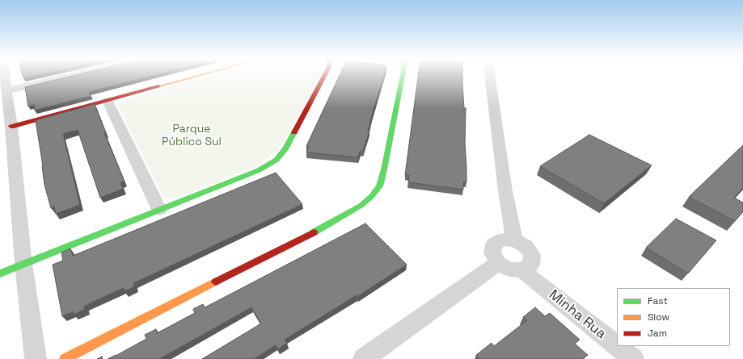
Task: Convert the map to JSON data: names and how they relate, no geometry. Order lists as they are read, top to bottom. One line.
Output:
{"streets":{"street":["Minha Rua"]},"parks":["Parque Público Sul"],"legend":["Fast","Slow","Jam"]}
